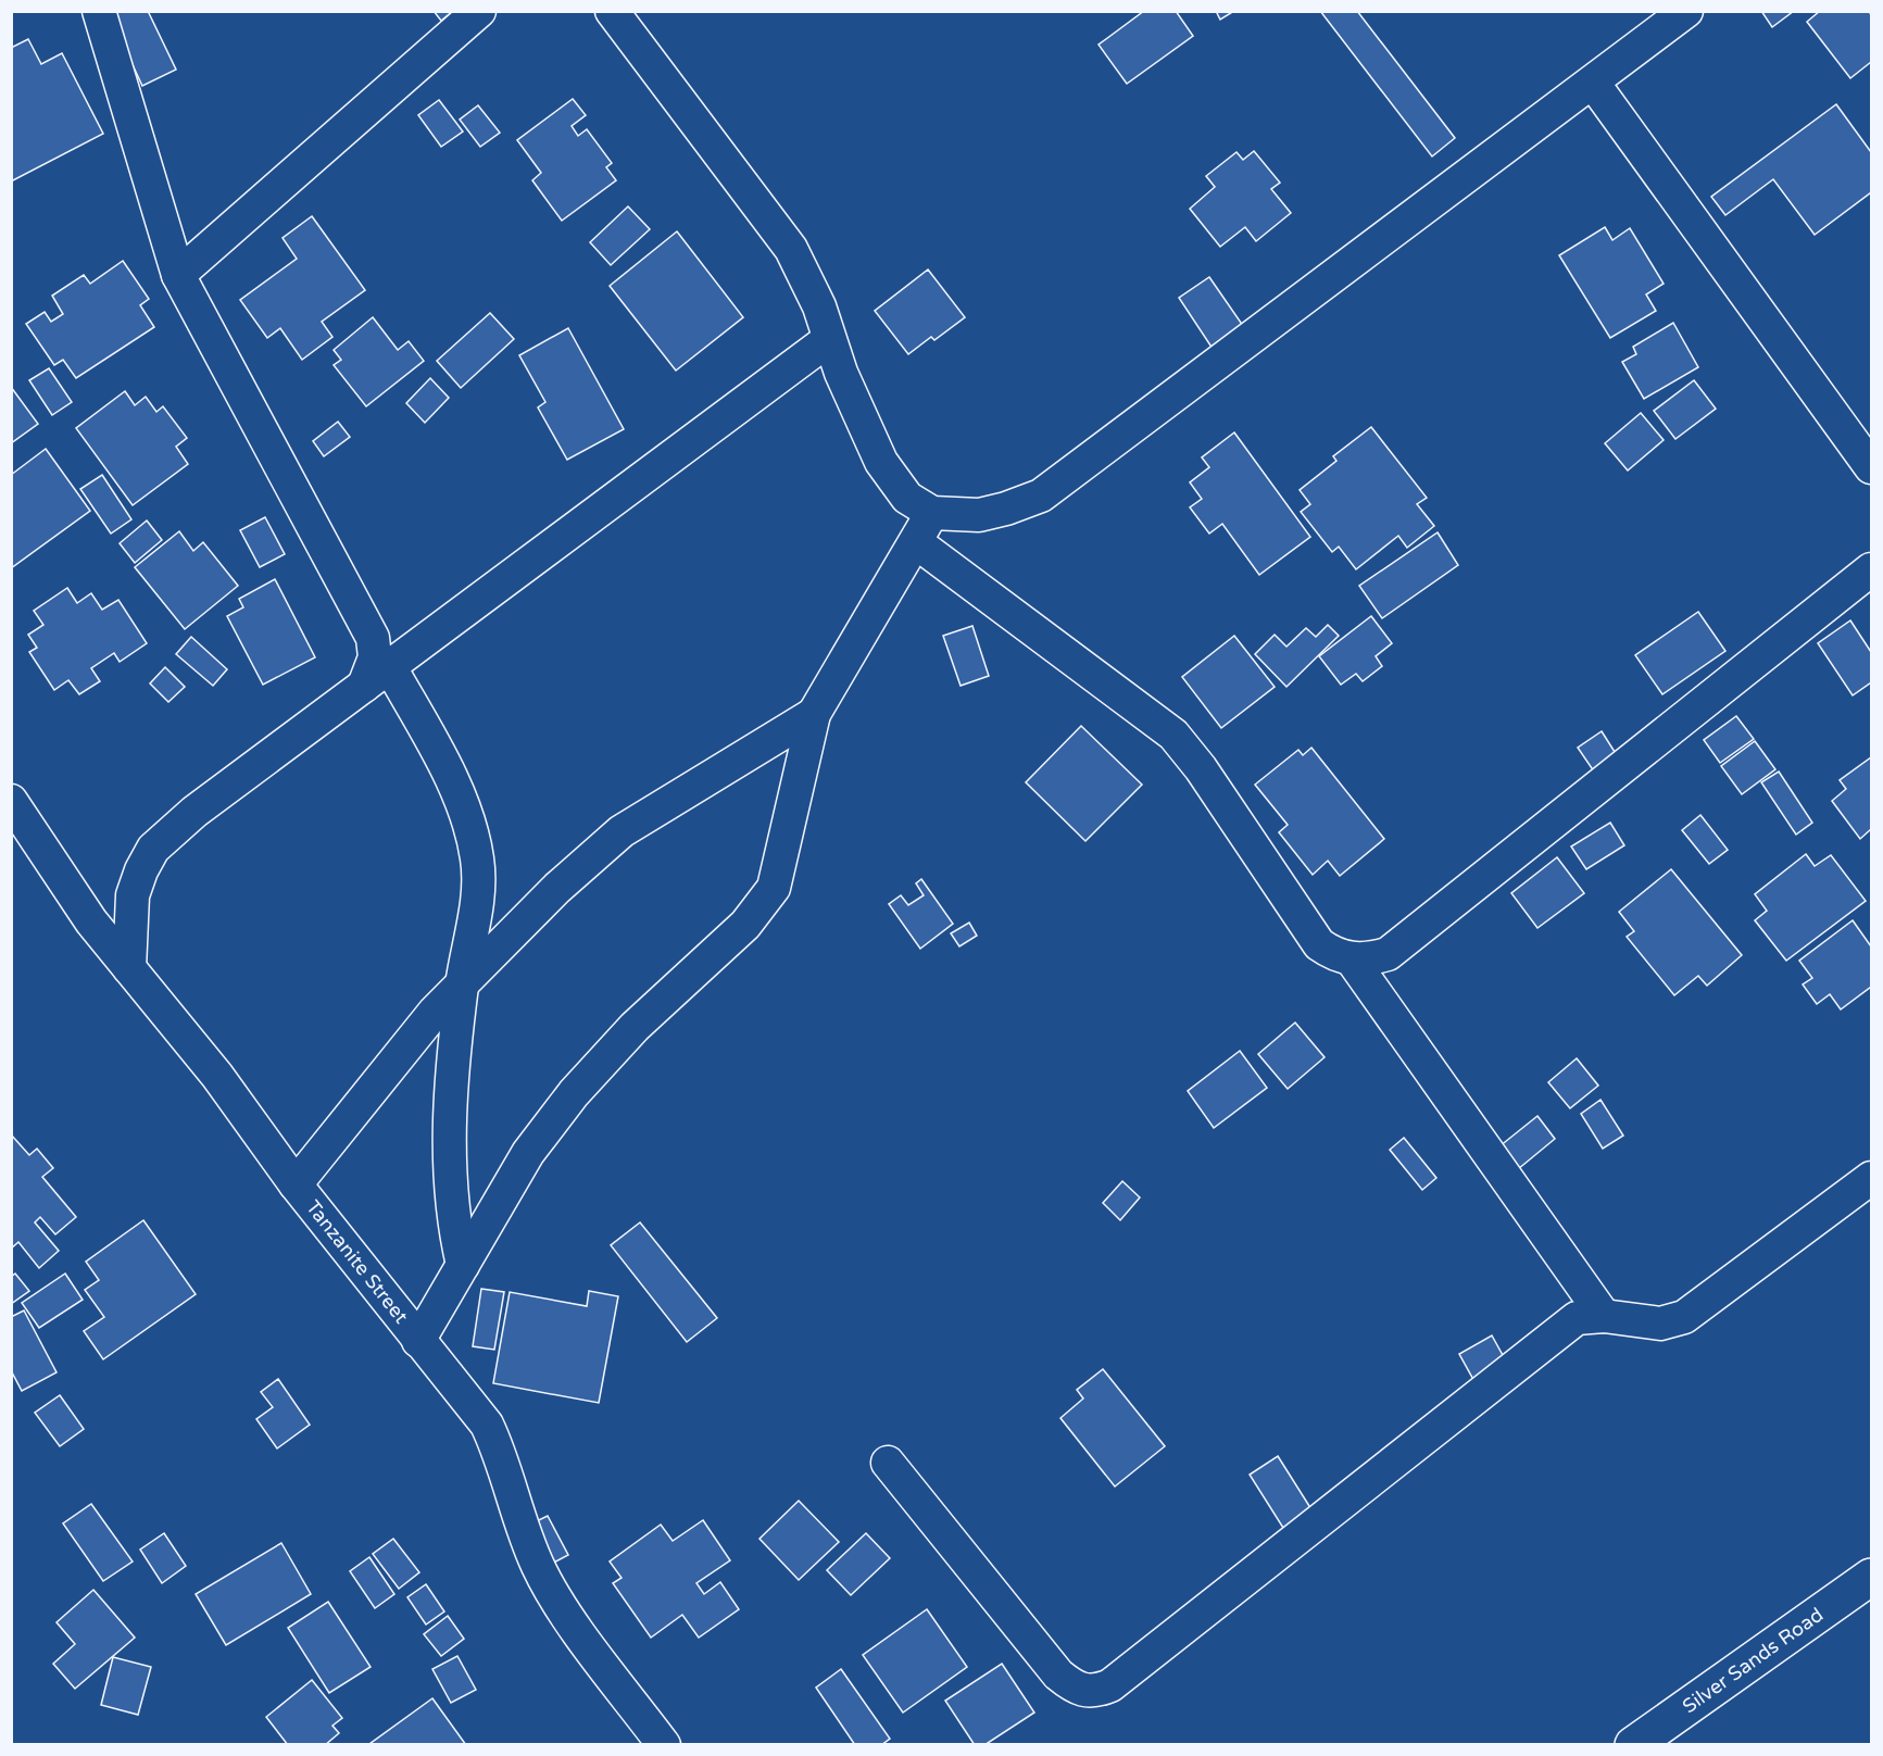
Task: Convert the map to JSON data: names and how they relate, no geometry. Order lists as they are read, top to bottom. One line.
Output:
{"streets":{"street":["Tanzanite Street","Silver Sands Road"]}}
